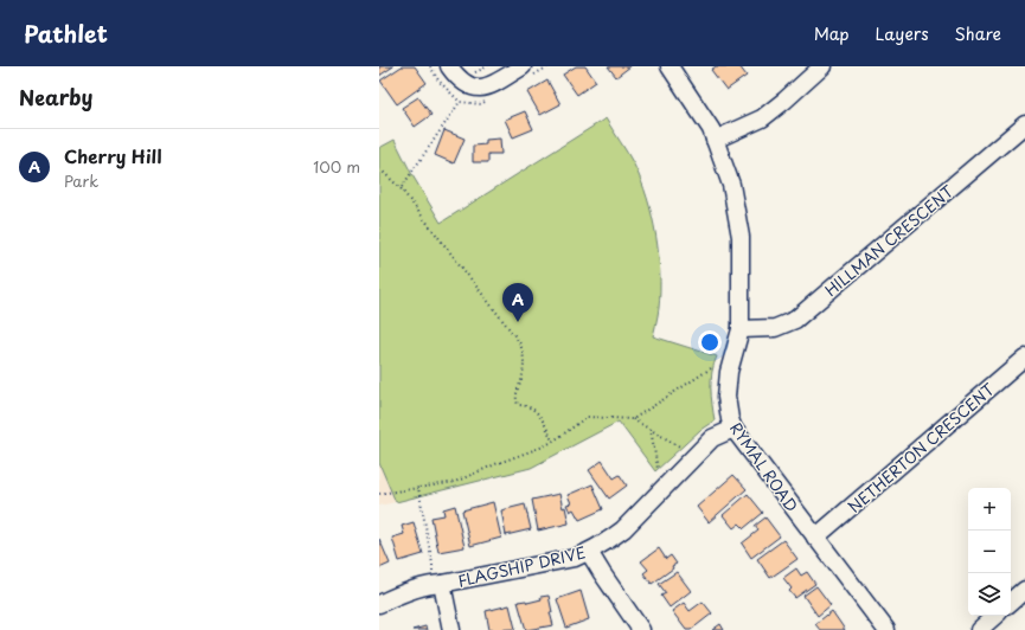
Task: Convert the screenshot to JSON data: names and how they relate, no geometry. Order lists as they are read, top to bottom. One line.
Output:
{"streets":{"street":["HILLMAN CRESCENT","NETHERTON CRESCENT","RYMAL ROAD","FLAGSHIP DRIVE"]},"crossings":[["HILLMAN CRESCENT","RYMAL ROAD"],["NETHERTON CRESCENT","RYMAL ROAD"],["RYMAL ROAD","FLAGSHIP DRIVE"]],"page":{"header":"Pathlet","nav":["Map","Layers","Share"],"heading":"Nearby","list":[{"mark":"A","name":"Cherry Hill","note":"Park","value":"100 m"}],"pins":"A","map_buttons":["+","−"]}}
